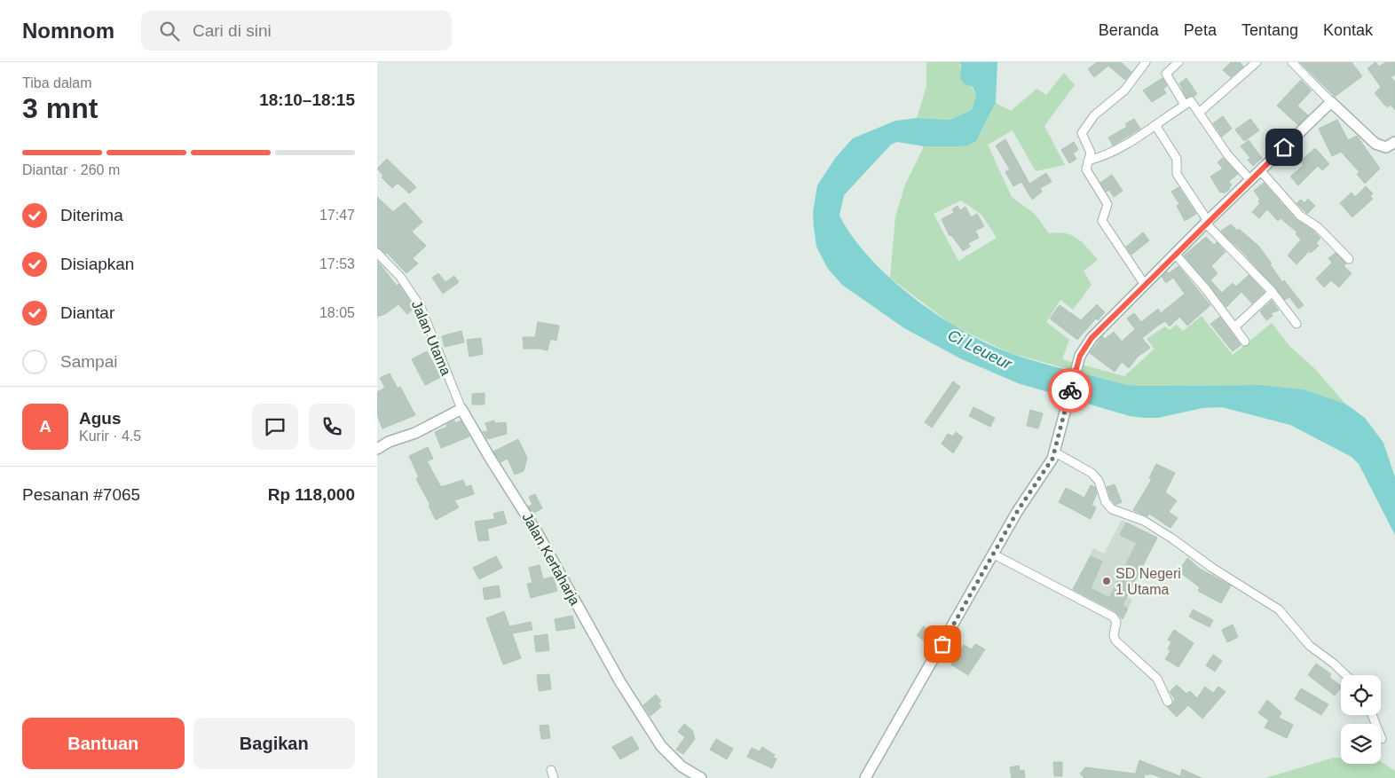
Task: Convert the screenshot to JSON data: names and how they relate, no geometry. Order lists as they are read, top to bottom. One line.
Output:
{"streets":{"street":["Jalan Utama","Jalan Kertaharja"]},"crossings":[["Jalan Utama","Jalan Kertaharja"]],"water":["Ci Leueur"],"places":["SD Negeri 1 Utama"],"page":{"header":"Nomnom","search":"Cari di sini","nav":["Beranda","Peta","Tentang","Kontak"],"heading":["3 mnt","Tiba dalam","18:10–18:15"],"panel":["Agus","Kurir · 4.5","Pesanan #7065","Rp 118,000"],"bar":"Diantar · 260 m","list":[["Diterima","17:47"],["Disiapkan","17:53"],["Diantar","18:05"],"Sampai"],"round":"A","buttons":["Bantuan","Bagikan"]}}
